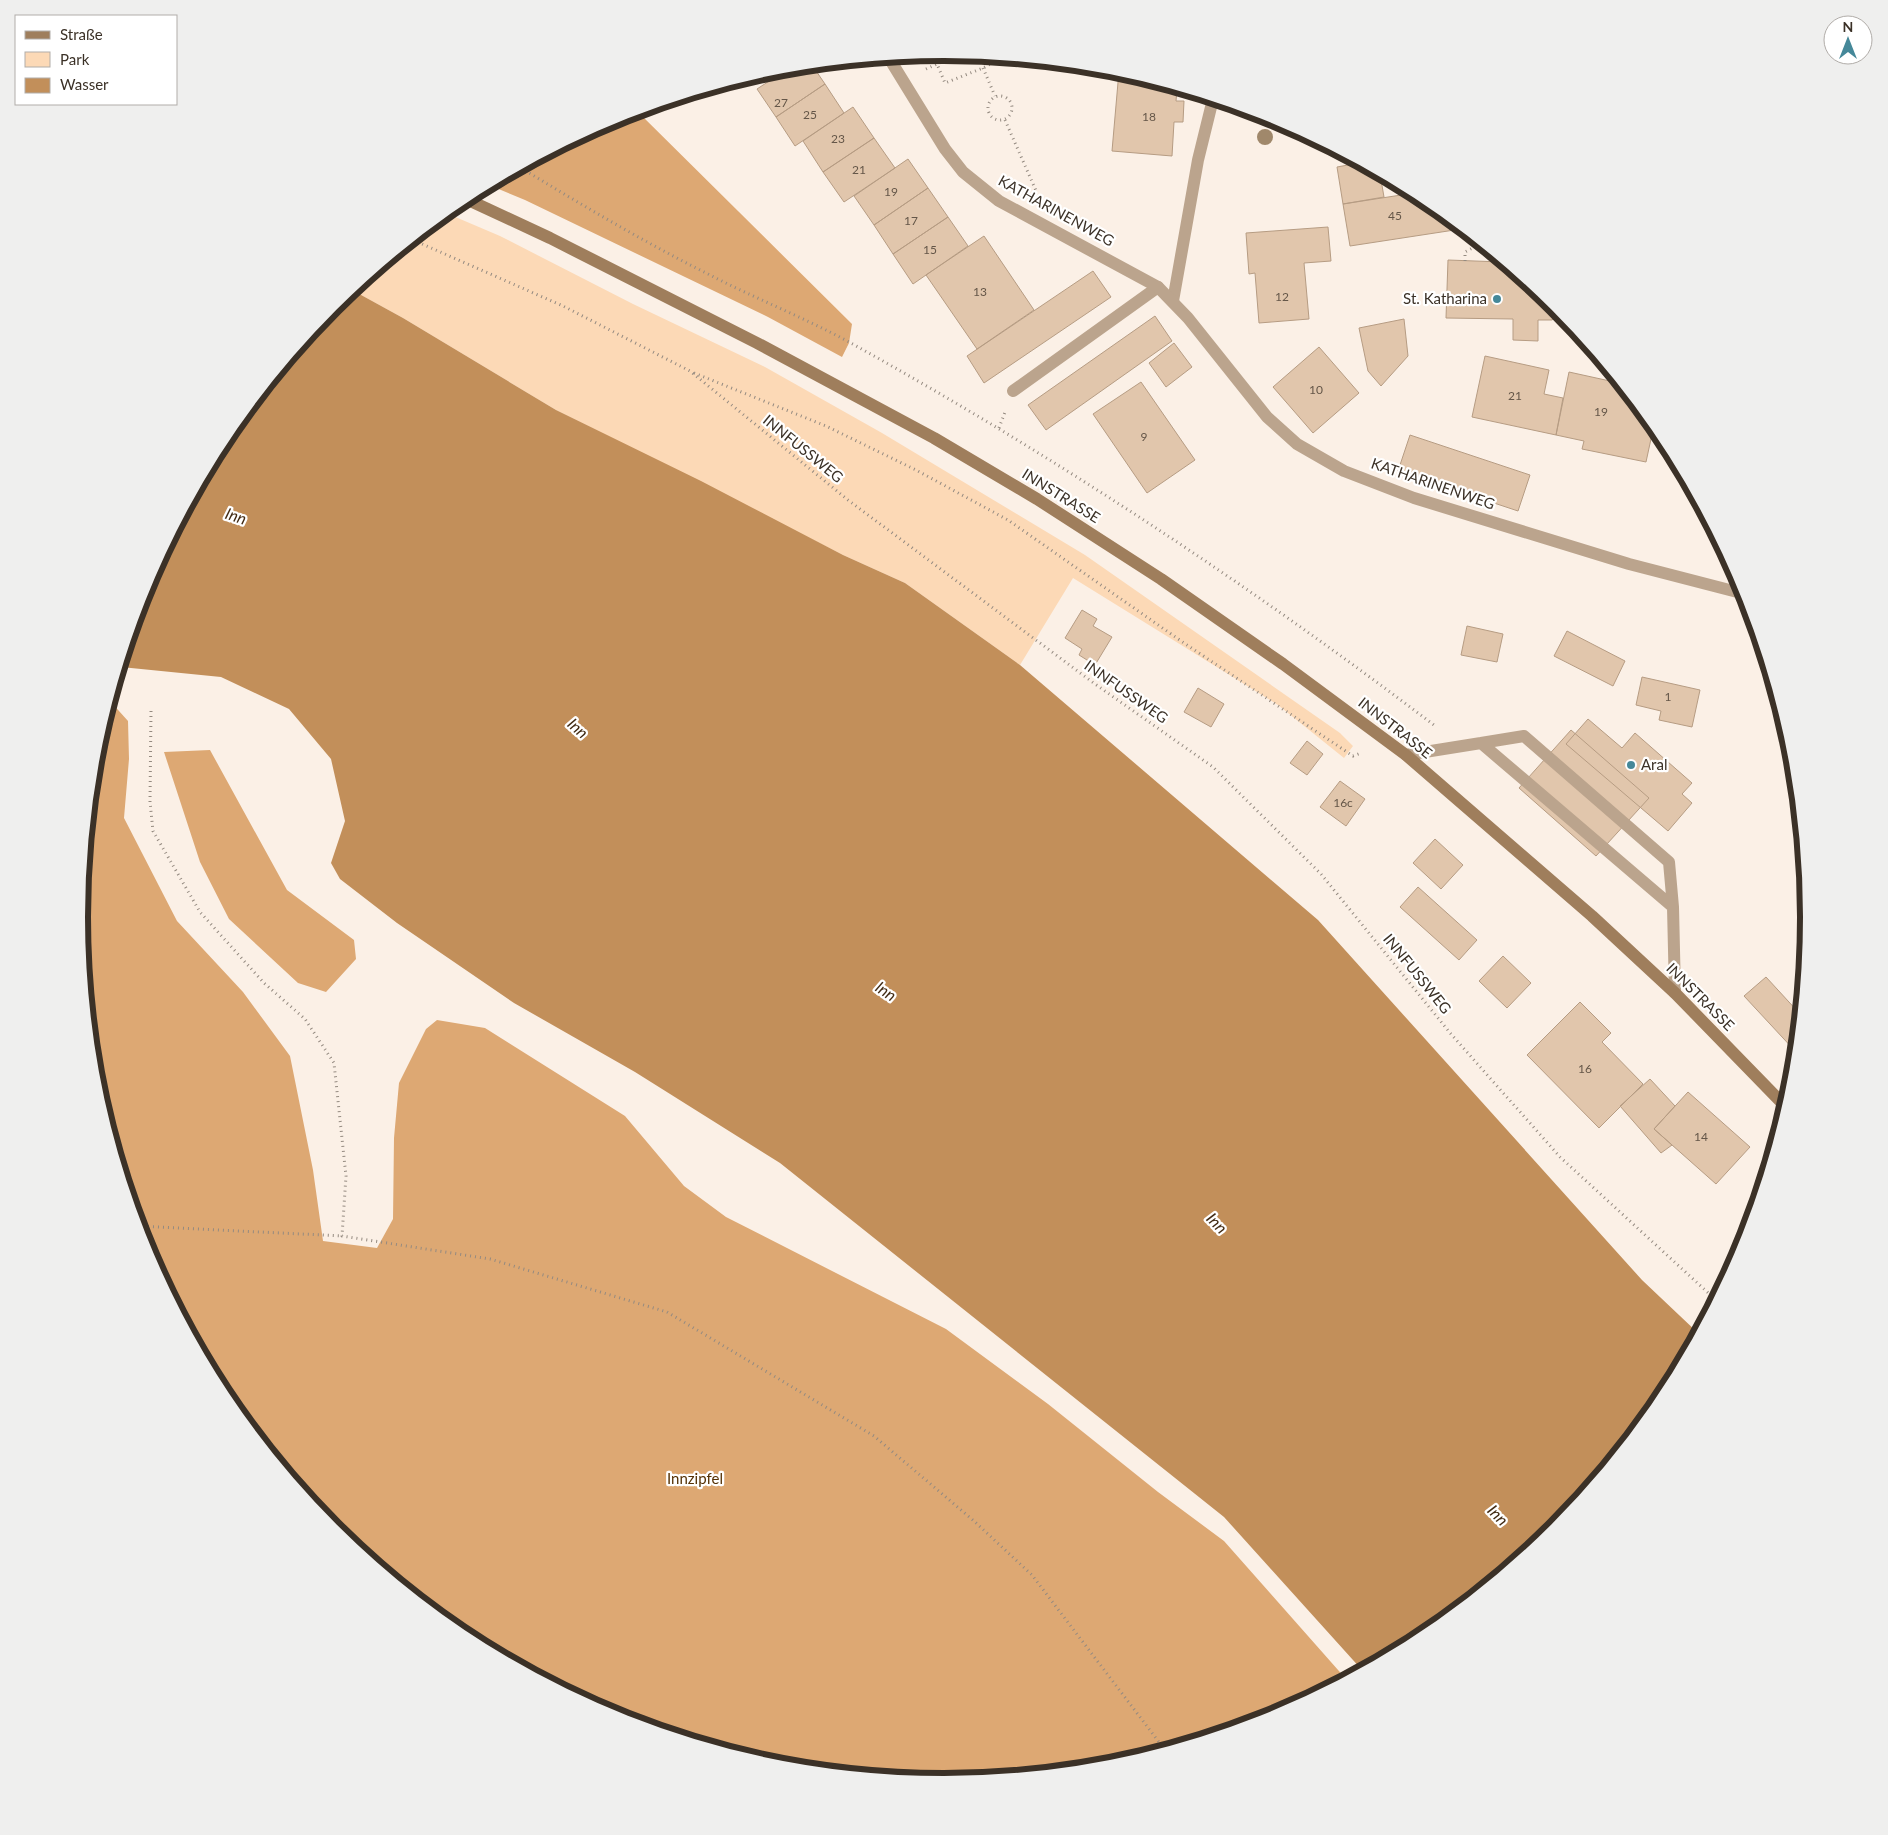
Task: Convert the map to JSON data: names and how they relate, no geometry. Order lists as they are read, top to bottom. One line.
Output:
{"streets":{"main road":["INNSTRASSE"],"street":["KATHARINENWEG"],"path":["INNFUSSWEG"]},"water":["Inn"],"parks":["Innzipfel"],"places":["St. Katharina","Aral"],"house_numbers":["27","25","18","23","21","19","45","17","15","13","12","10","21","19","9","1","16c","16","14"],"legend":["Straße","Park","Wasser"],"north":"top"}
